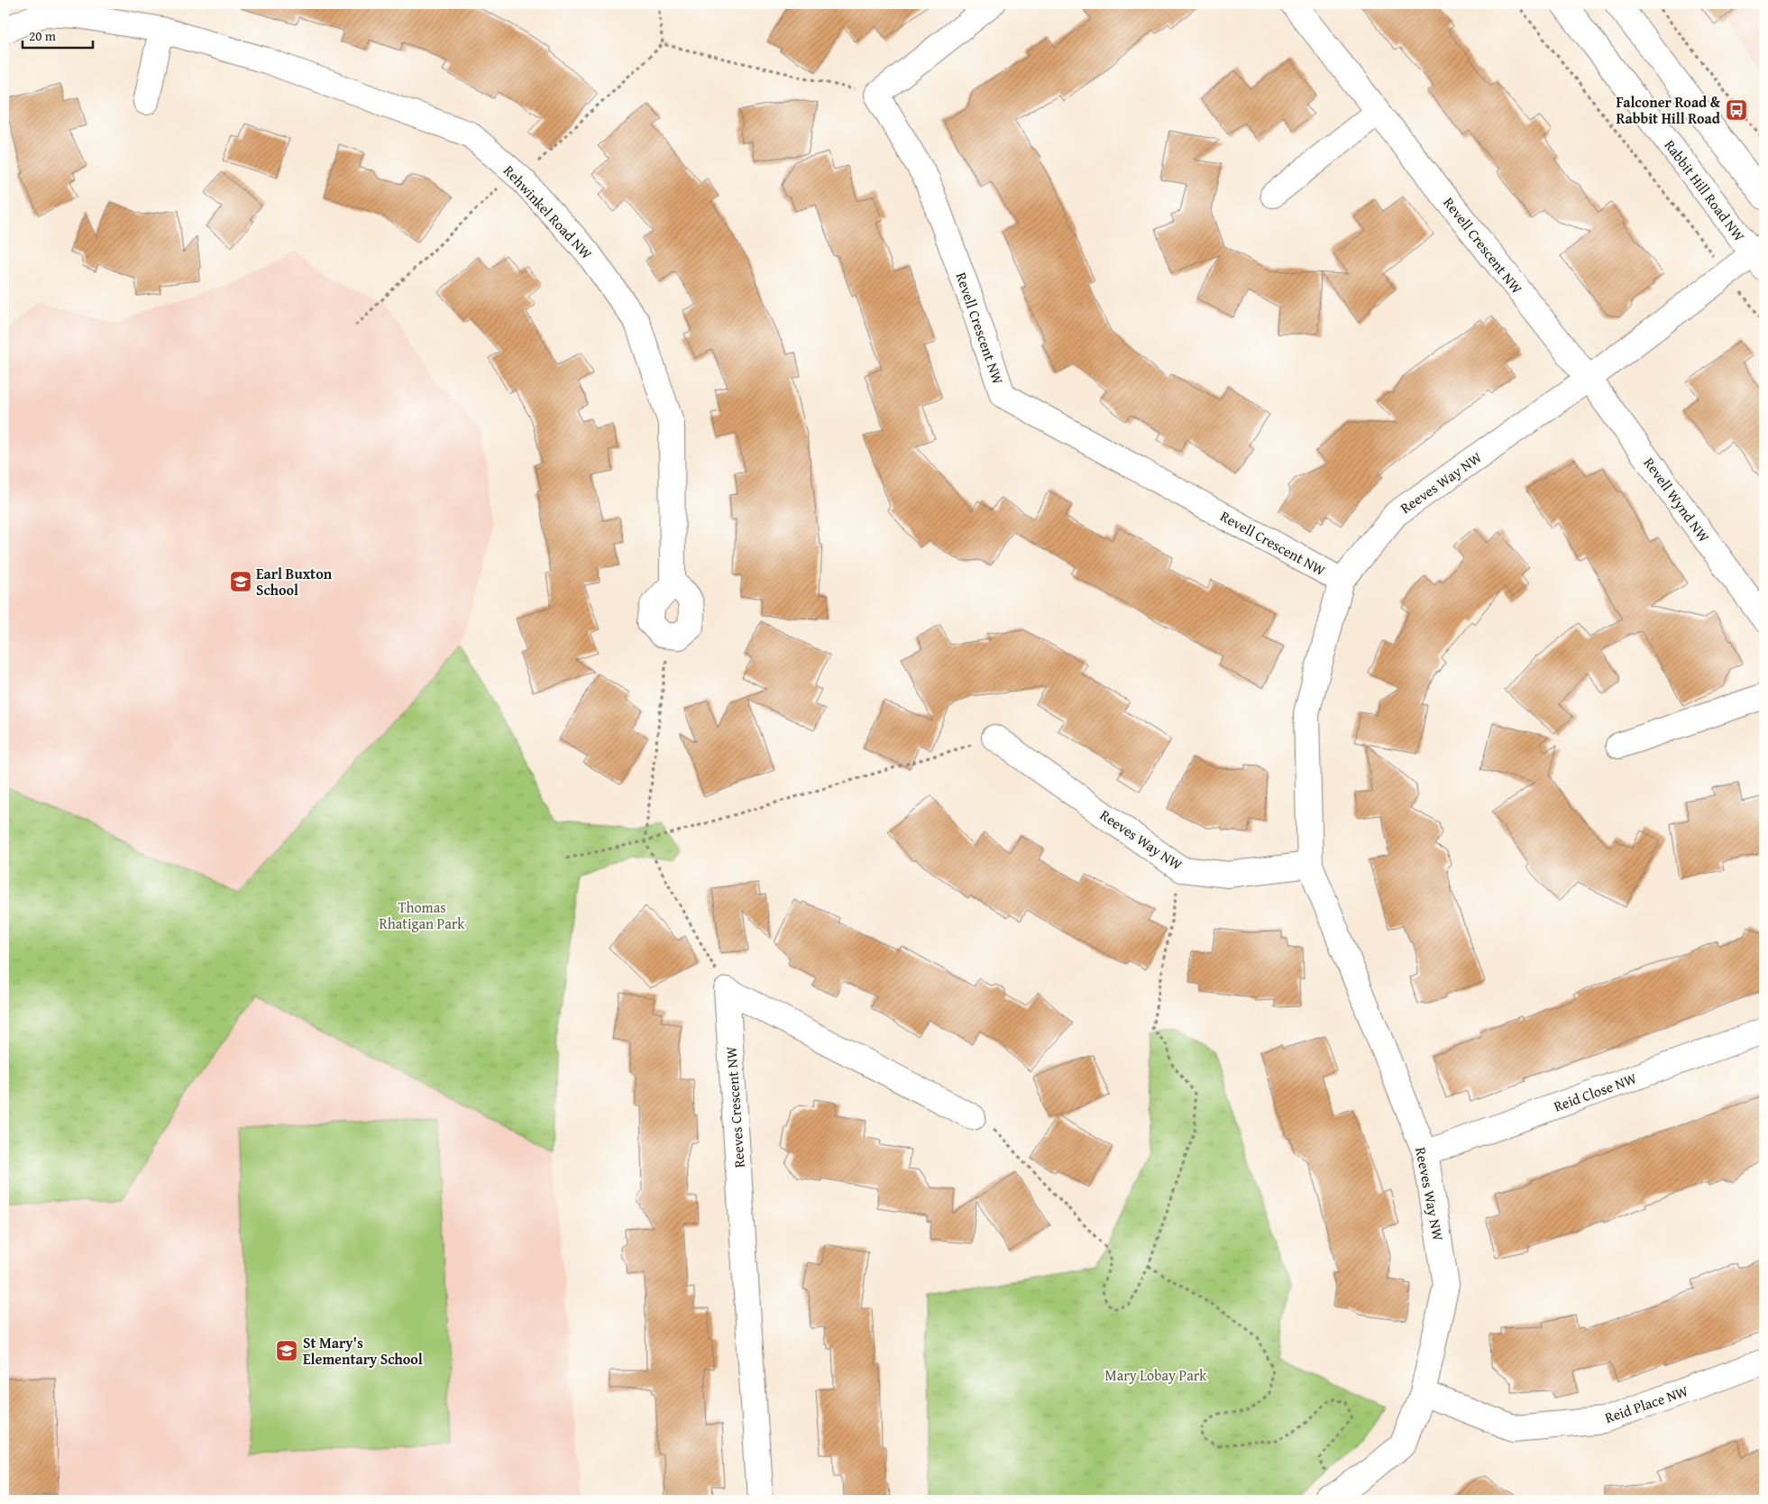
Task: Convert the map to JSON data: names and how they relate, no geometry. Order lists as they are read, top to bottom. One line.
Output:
{"streets":{"street":["Rabbit Hill Road NW","Rehwinkel Road NW","Revell Crescent NW","Reeves Way NW","Revell Wynd NW","Reid Close NW","Reeves Crescent NW","Reid Place NW"]},"crossings":[["Rabbit Hill Road NW","Reeves Way NW"],["Revell Crescent NW","Reeves Way NW"],["Revell Crescent NW","Revell Wynd NW"],["Reeves Way NW","Revell Wynd NW"],["Reeves Way NW","Reid Close NW"],["Reeves Way NW","Reid Place NW"]],"parks":["Thomas Rhatigan Park","Mary Lobay Park"],"places":{"bus stop":["Falconer Road & Rabbit Hill Road"],"school or university":["Earl Buxton School","St Mary's Elementary School"]},"scale_bar":"20 m"}
